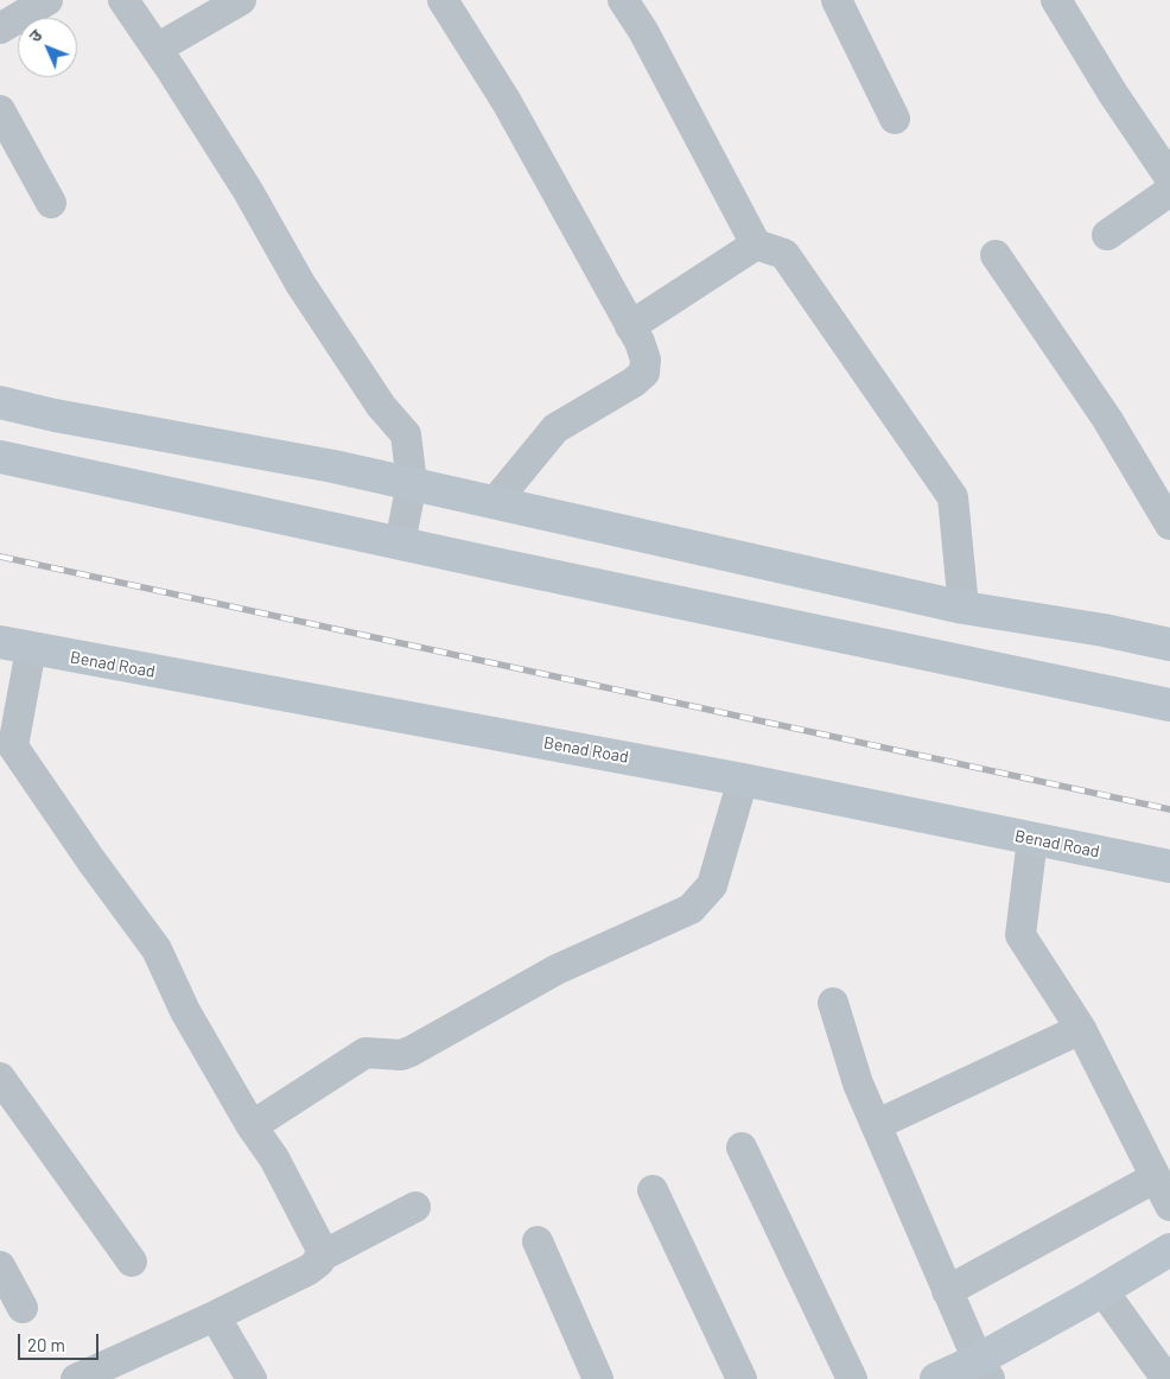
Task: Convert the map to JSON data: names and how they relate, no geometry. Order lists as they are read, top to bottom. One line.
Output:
{"streets":{"street":["Benad Road"]},"scale_bar":"20 m","north":"top left"}
